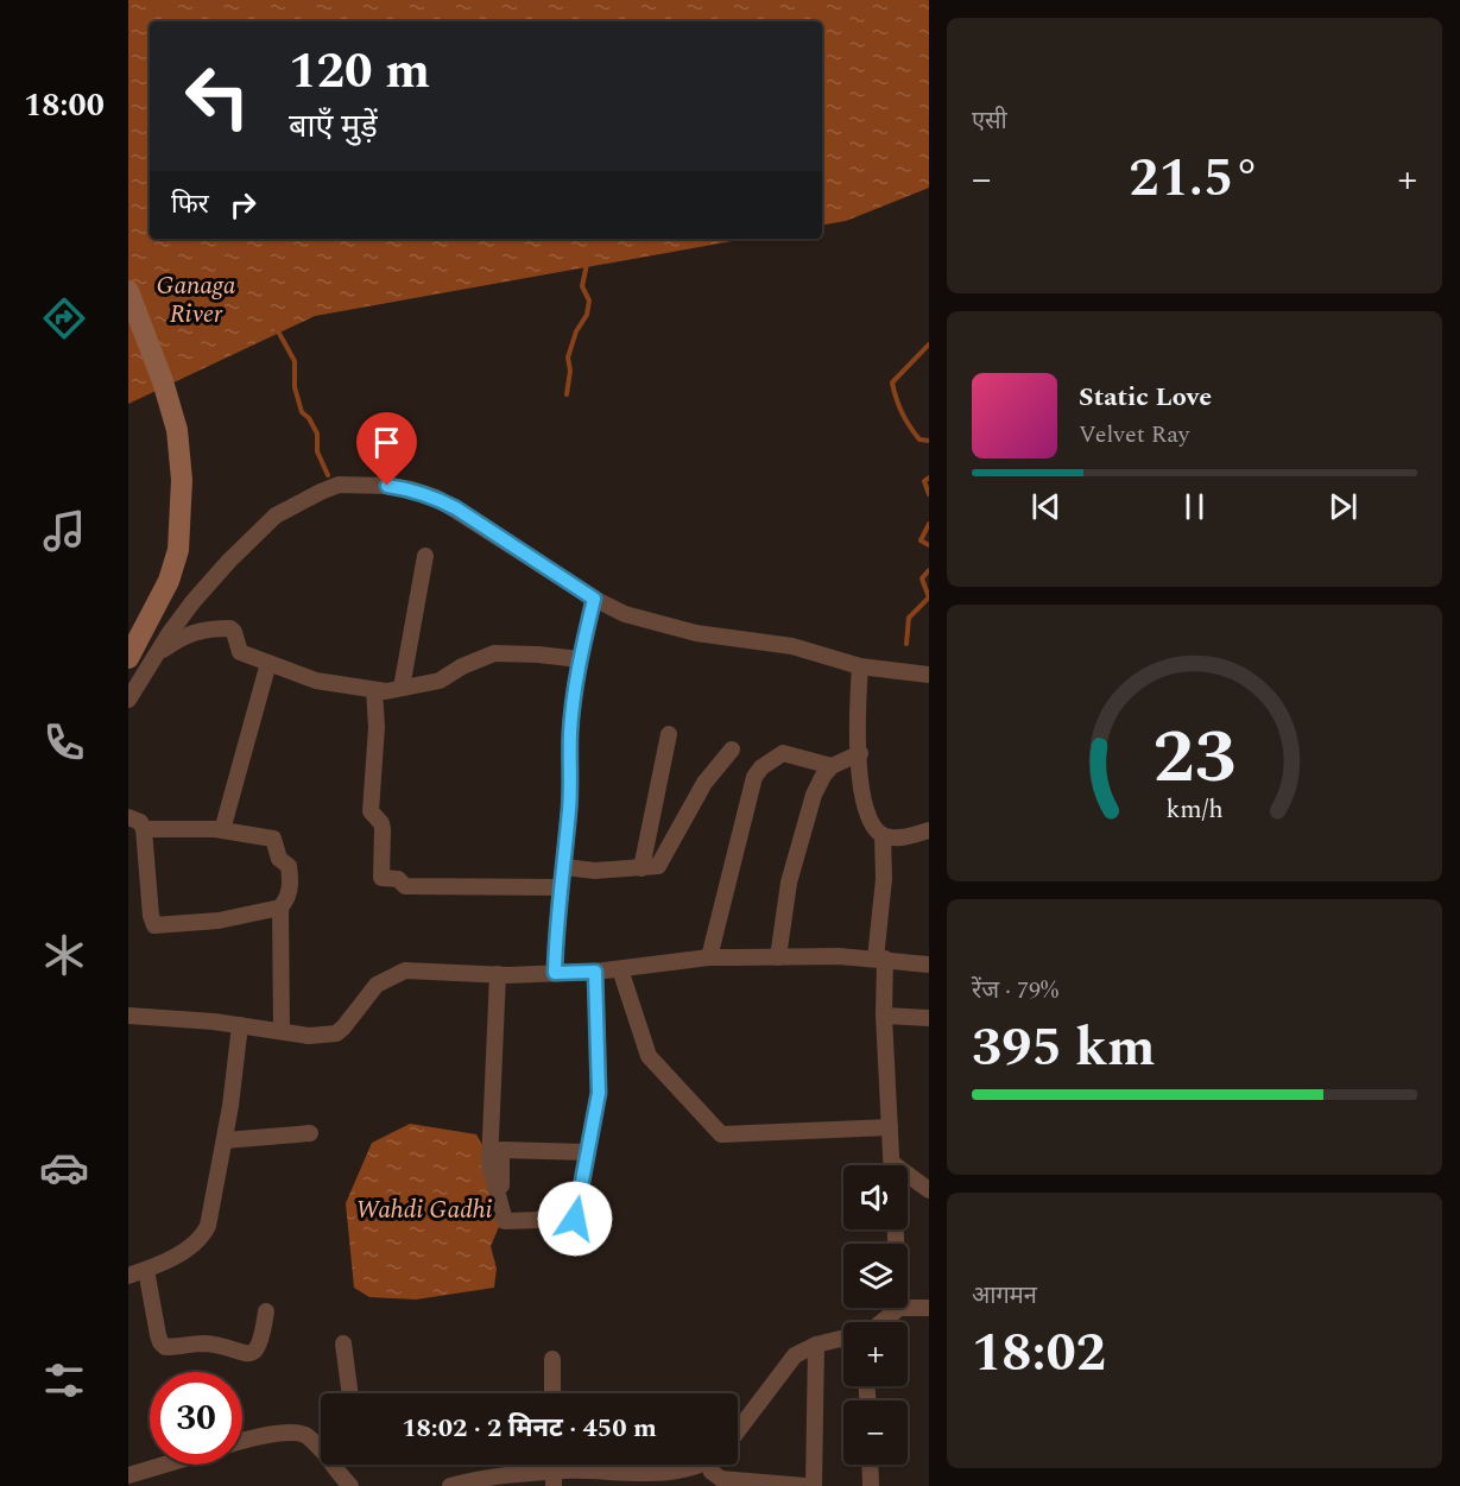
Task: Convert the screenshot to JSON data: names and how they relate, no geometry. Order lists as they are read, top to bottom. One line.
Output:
{"water":["Ganaga River","Wahdi Gadhi"],"page":{"tabs":"18:00","tile":["एसी",["रेंज · 79%","395 km"],["आगमन","18:02"]],"turn":["120 m","बाएँ मुड़ें"],"heat":["−","21.5°","+"],"then":"फिर","song":["Static Love","Velvet Ray"],"map_buttons":["+","−"],"limit":"30","trip":"18:02 · 2 मिनट · 450 m","gauge":["23","km/h"]}}
